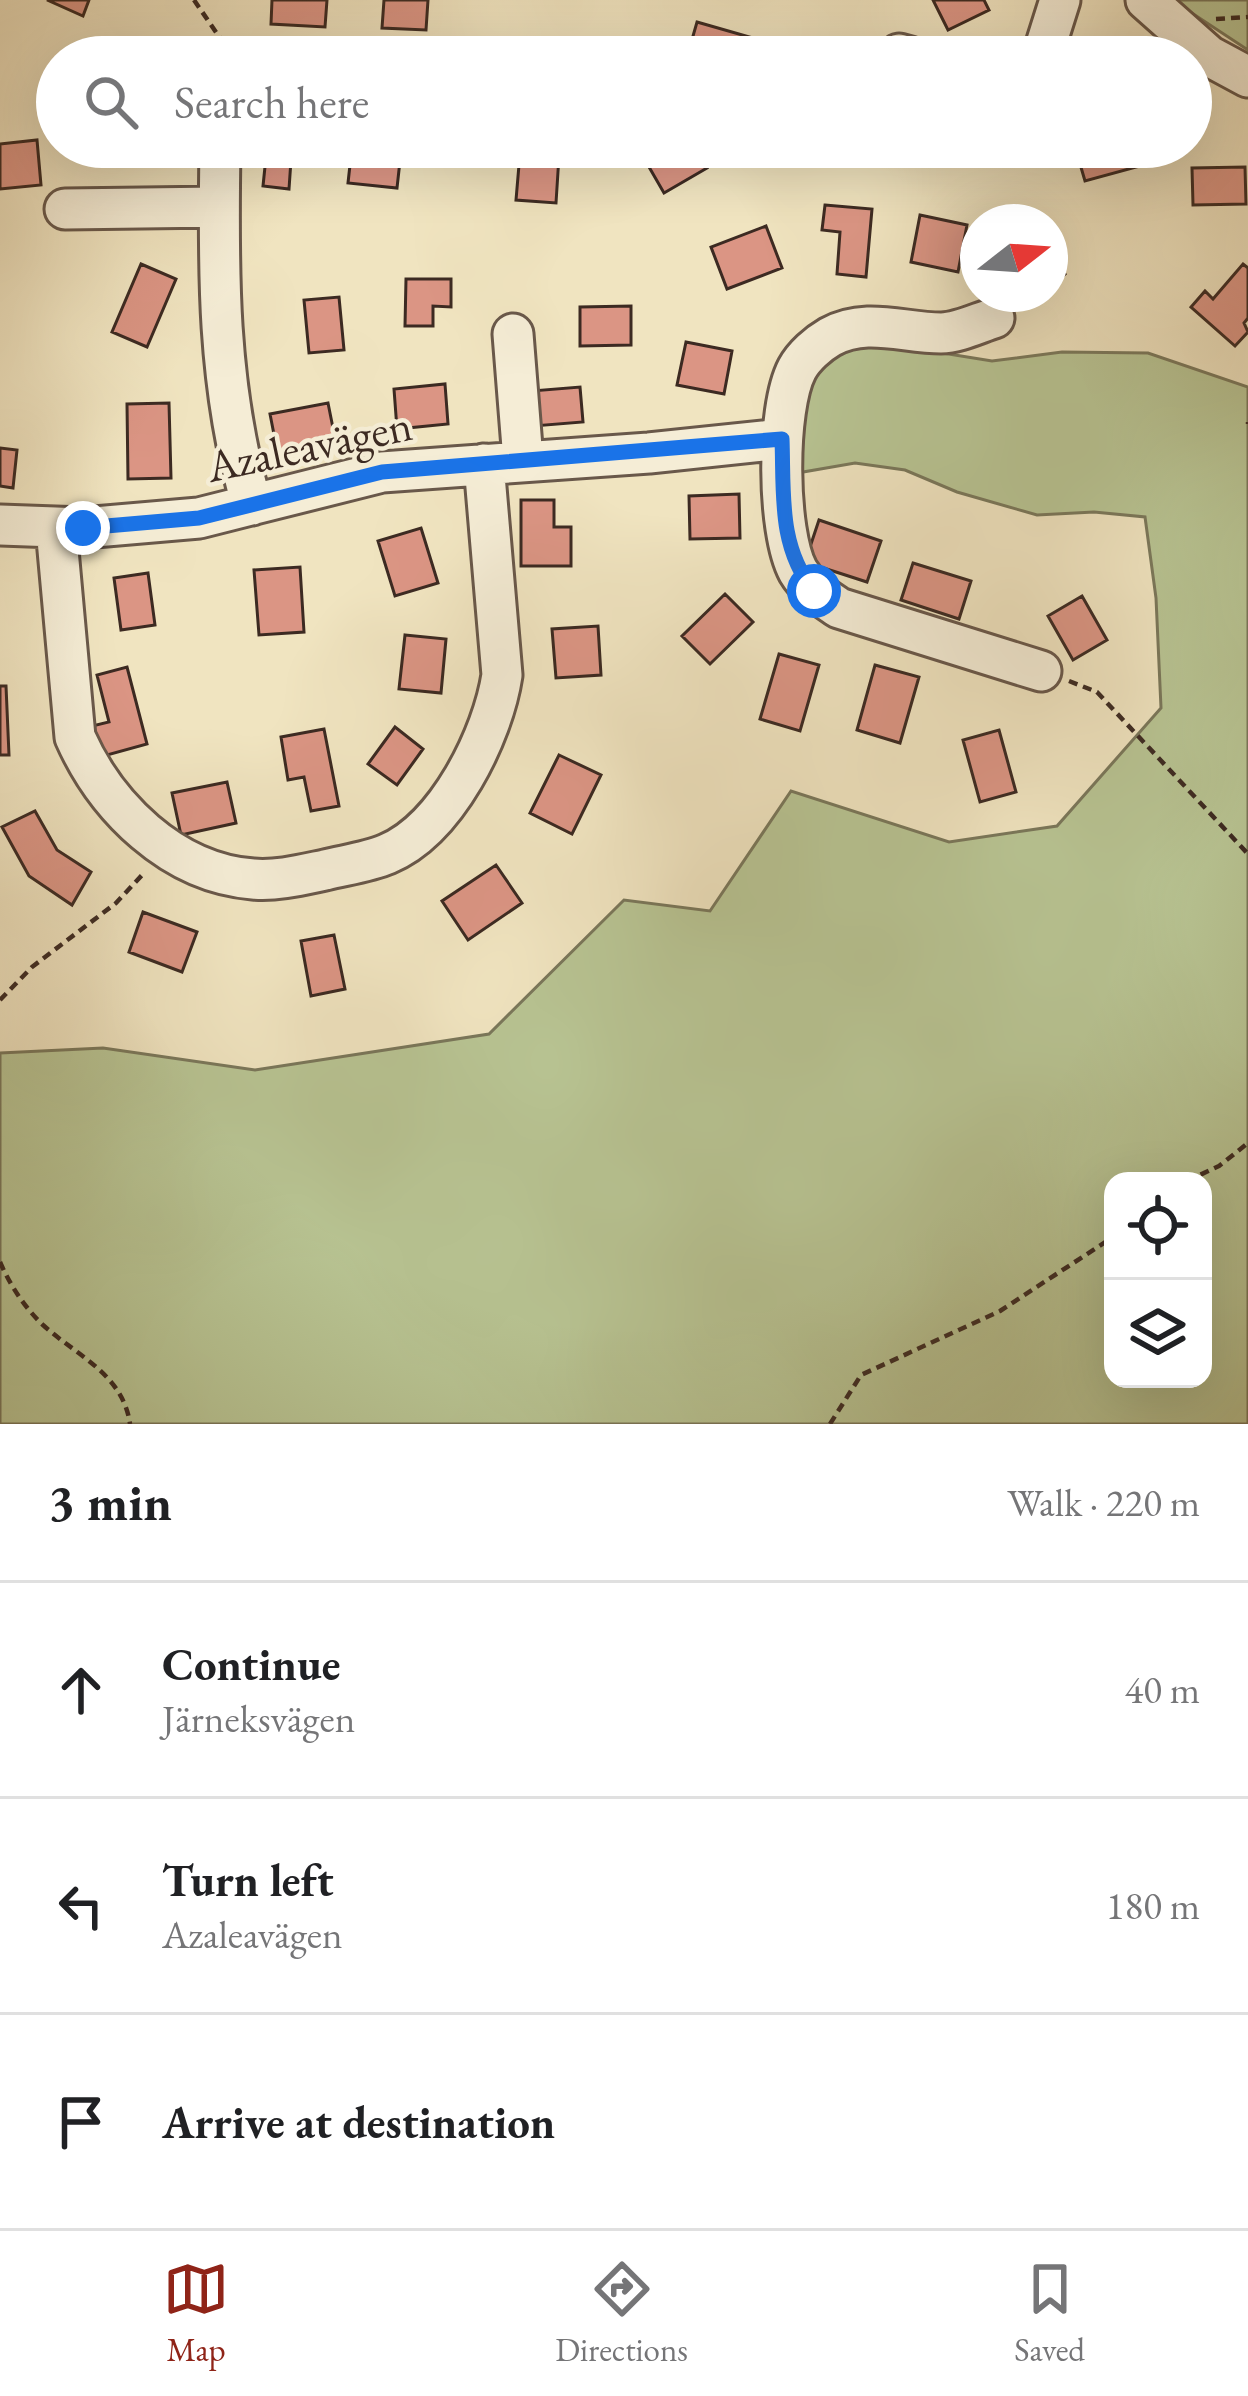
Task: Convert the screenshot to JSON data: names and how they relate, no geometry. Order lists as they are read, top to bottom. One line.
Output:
{"streets":{"street":["Azaleavägen"]},"north":"right","page":{"search":"Search here","heading":["3 min","Walk · 220 m"],"list":[["Continue","Järneksvägen","40 m"],["Turn left","Azaleavägen","180 m"],"Arrive at destination"],"nav":["Map","Directions","Saved"]}}
